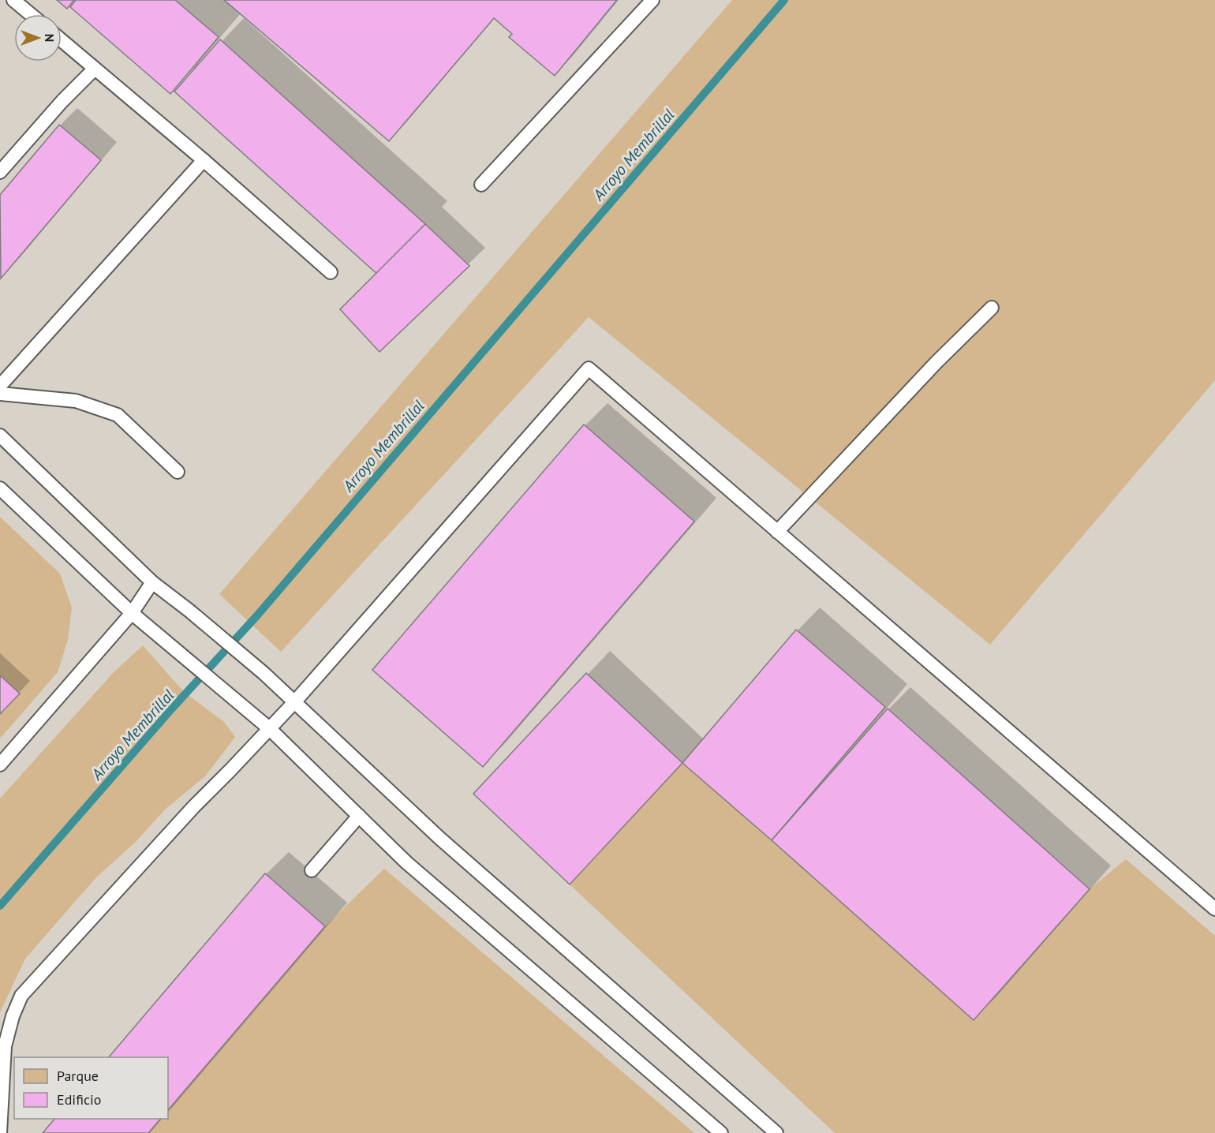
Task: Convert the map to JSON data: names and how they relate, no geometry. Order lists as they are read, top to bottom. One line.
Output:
{"water":["Arroyo Membrillal"],"legend":["Parque","Edificio"],"north":"right"}
